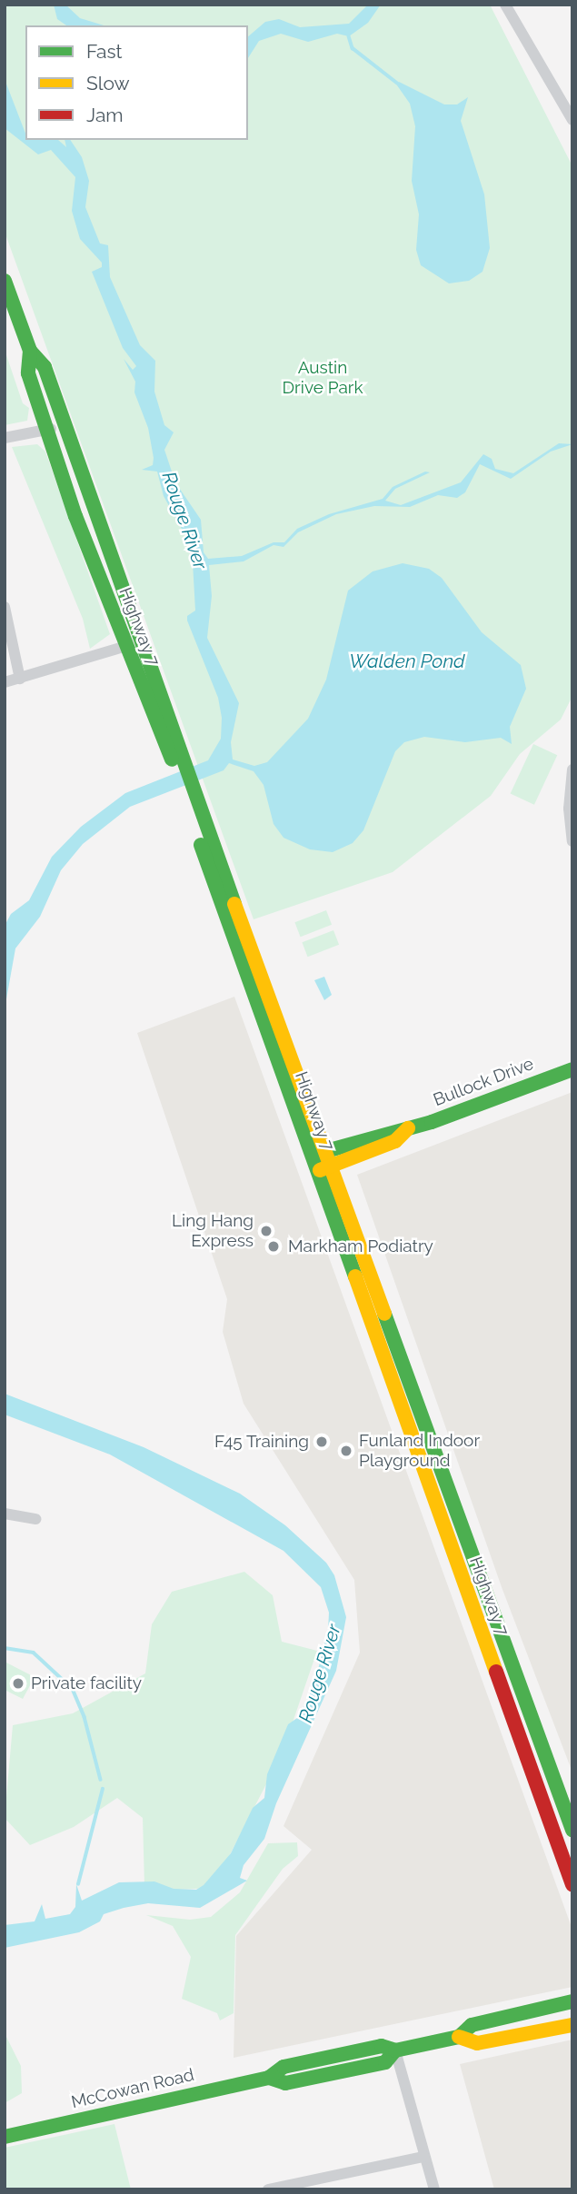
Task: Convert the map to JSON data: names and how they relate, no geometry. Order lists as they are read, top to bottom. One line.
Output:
{"streets":{"main road":["Highway 7","Bullock Drive","McCowan Road"]},"crossings":[["Highway 7","Bullock Drive"]],"water":["Rouge River","Walden Pond"],"parks":["Austin Drive Park"],"places":["Ling Hang Express","Markham Podiatry","F45 Training","Funland Indoor Playground","Private facility"],"legend":["Fast","Slow","Jam"]}
